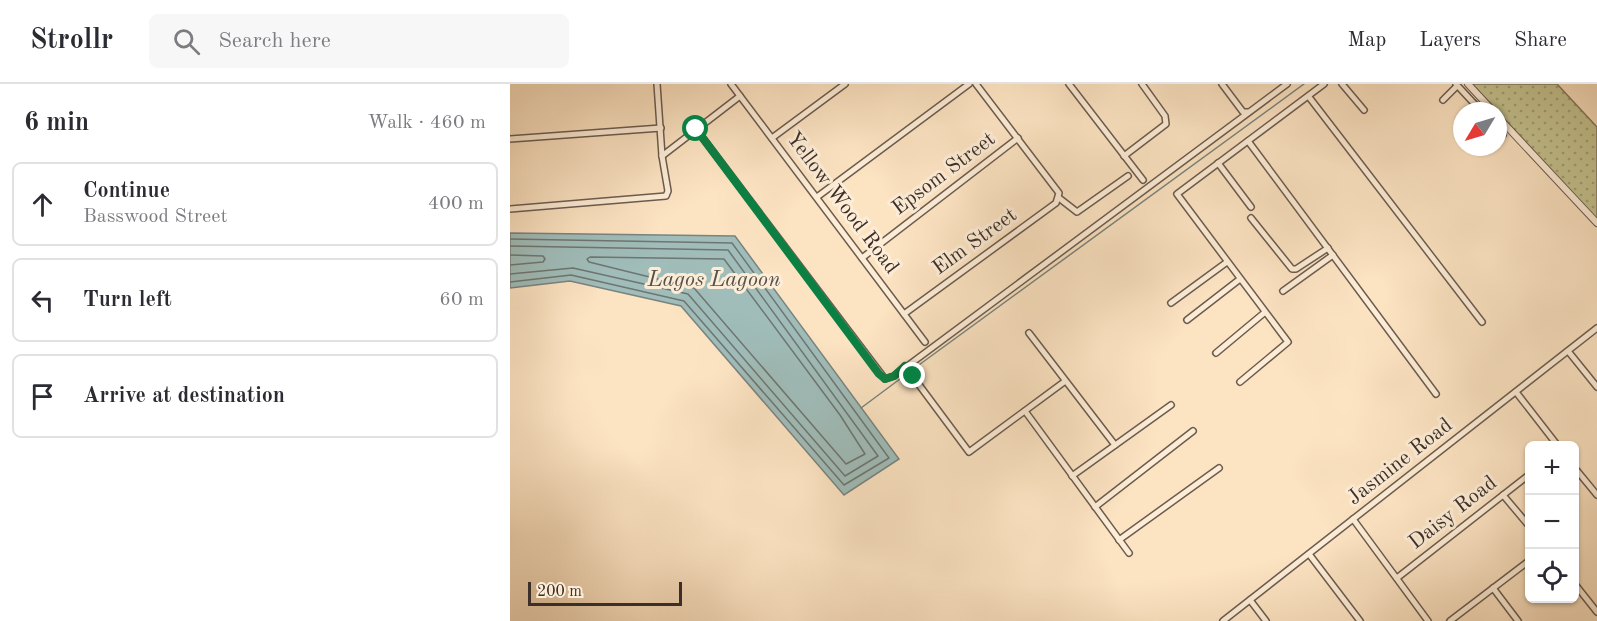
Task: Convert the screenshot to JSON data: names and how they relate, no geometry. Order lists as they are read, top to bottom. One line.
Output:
{"streets":{"street":["Epsom Street","Yellow Wood Road","Elm Street","Jasmine Road","Daisy Road"]},"crossings":[["Epsom Street","Yellow Wood Road"],["Yellow Wood Road","Elm Street"]],"water":["Lagos Lagoon"],"scale_bar":"200 m","north":"bottom left","page":{"header":"Strollr","search":"Search here","nav":["Map","Layers","Share"],"heading":["6 min","Walk · 460 m"],"list":[["Continue","Basswood Street","400 m"],["Turn left","60 m"],"Arrive at destination"],"map_buttons":["+","−"],"scale":"200 m"}}
